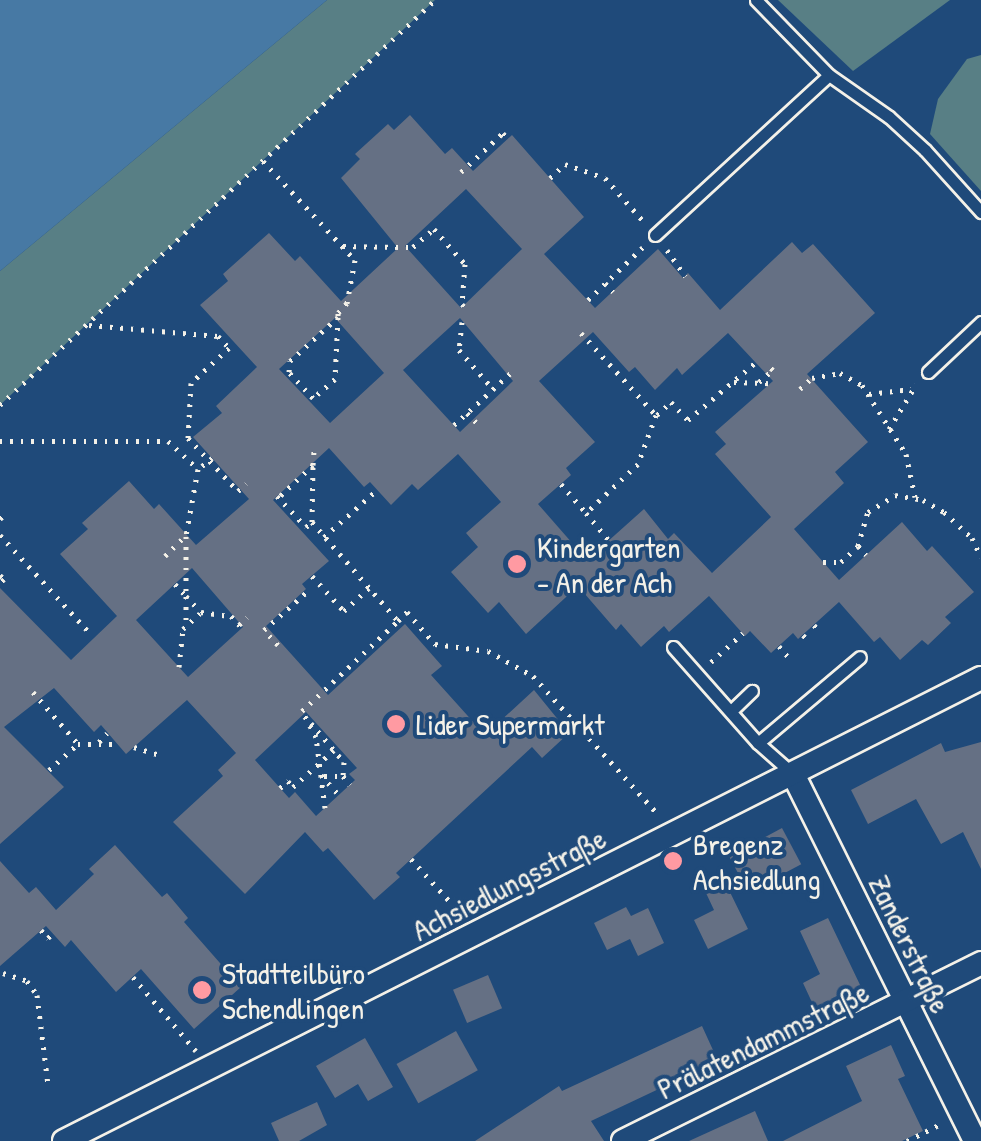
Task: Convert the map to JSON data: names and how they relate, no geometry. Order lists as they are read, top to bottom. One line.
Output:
{"streets":{"street":["Achsiedlungsstraße","Zanderstraße","Prälatendammstraße"]},"crossings":[["Achsiedlungsstraße","Zanderstraße"],["Zanderstraße","Prälatendammstraße"]],"places":["Kindergarten - An der Ach","Lider Supermarkt","Bregenz Achsiedlung","Stadtteilbüro Schendlingen"]}
